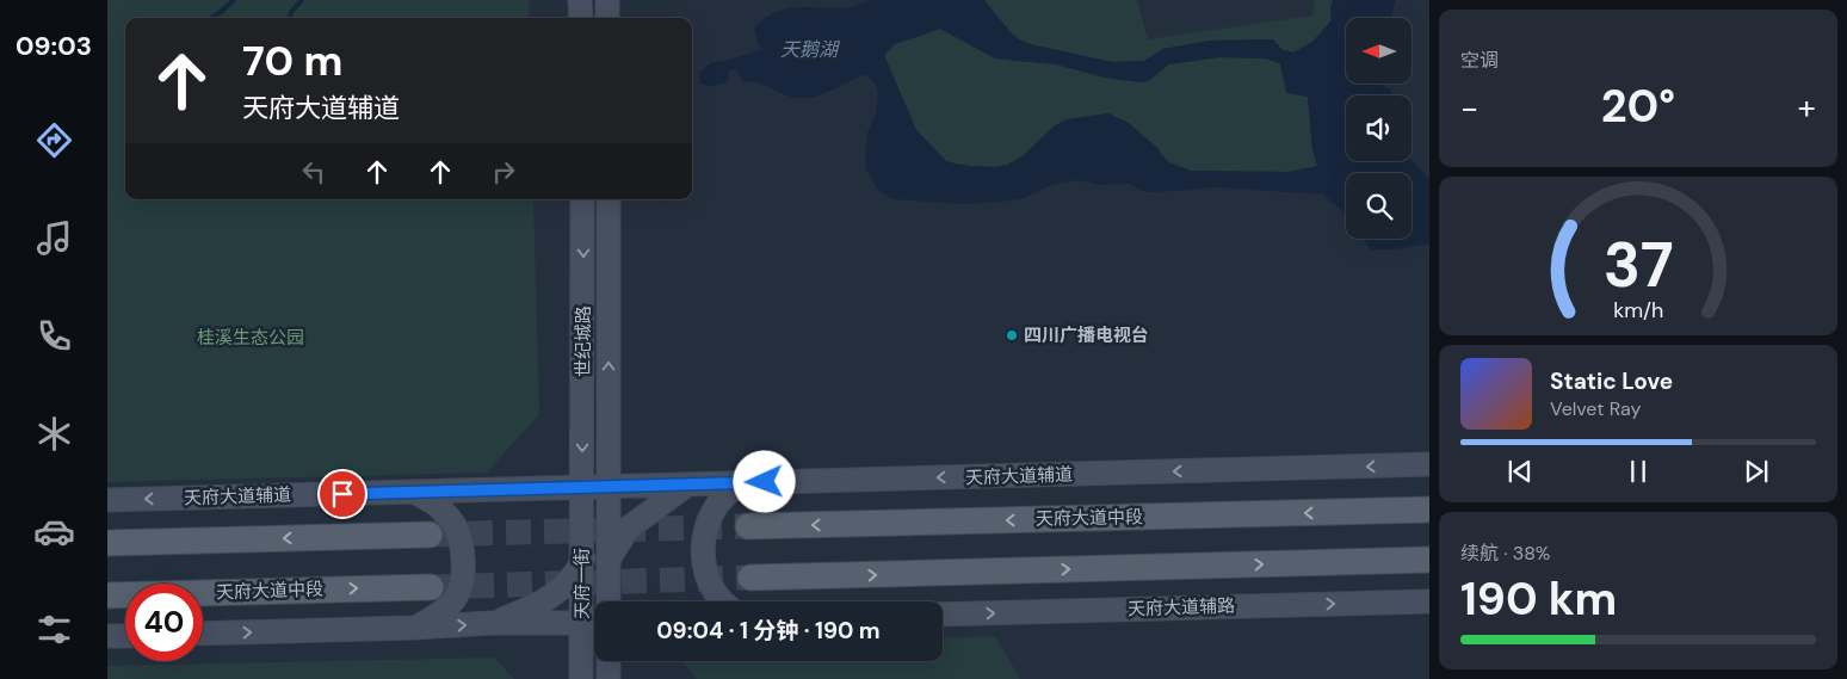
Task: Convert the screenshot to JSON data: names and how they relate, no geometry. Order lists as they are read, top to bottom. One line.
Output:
{"streets":{"main road":["天府大道中段"],"street":["世纪城路","天府大道辅道","天府一街","天府大道辅路"]},"crossings":[["世纪城路","天府大道辅道"],["世纪城路","天府一街"],["天府大道辅道","天府一街"]],"one_way":["天府大道辅道","天府大道辅路"],"water":["天鹅湖"],"parks":["桂溪生态公园"],"places":["四川广播电视台"],"north":"left","page":{"tabs":"09:03","tile":["空调",["续航 · 38%","190 km"]],"turn":["70 m","天府大道辅道"],"heat":["−","20°","+"],"song":["Static Love","Velvet Ray"],"limit":"40","trip":"09:04 · 1 分钟 · 190 m","gauge":["37","km/h"]}}
